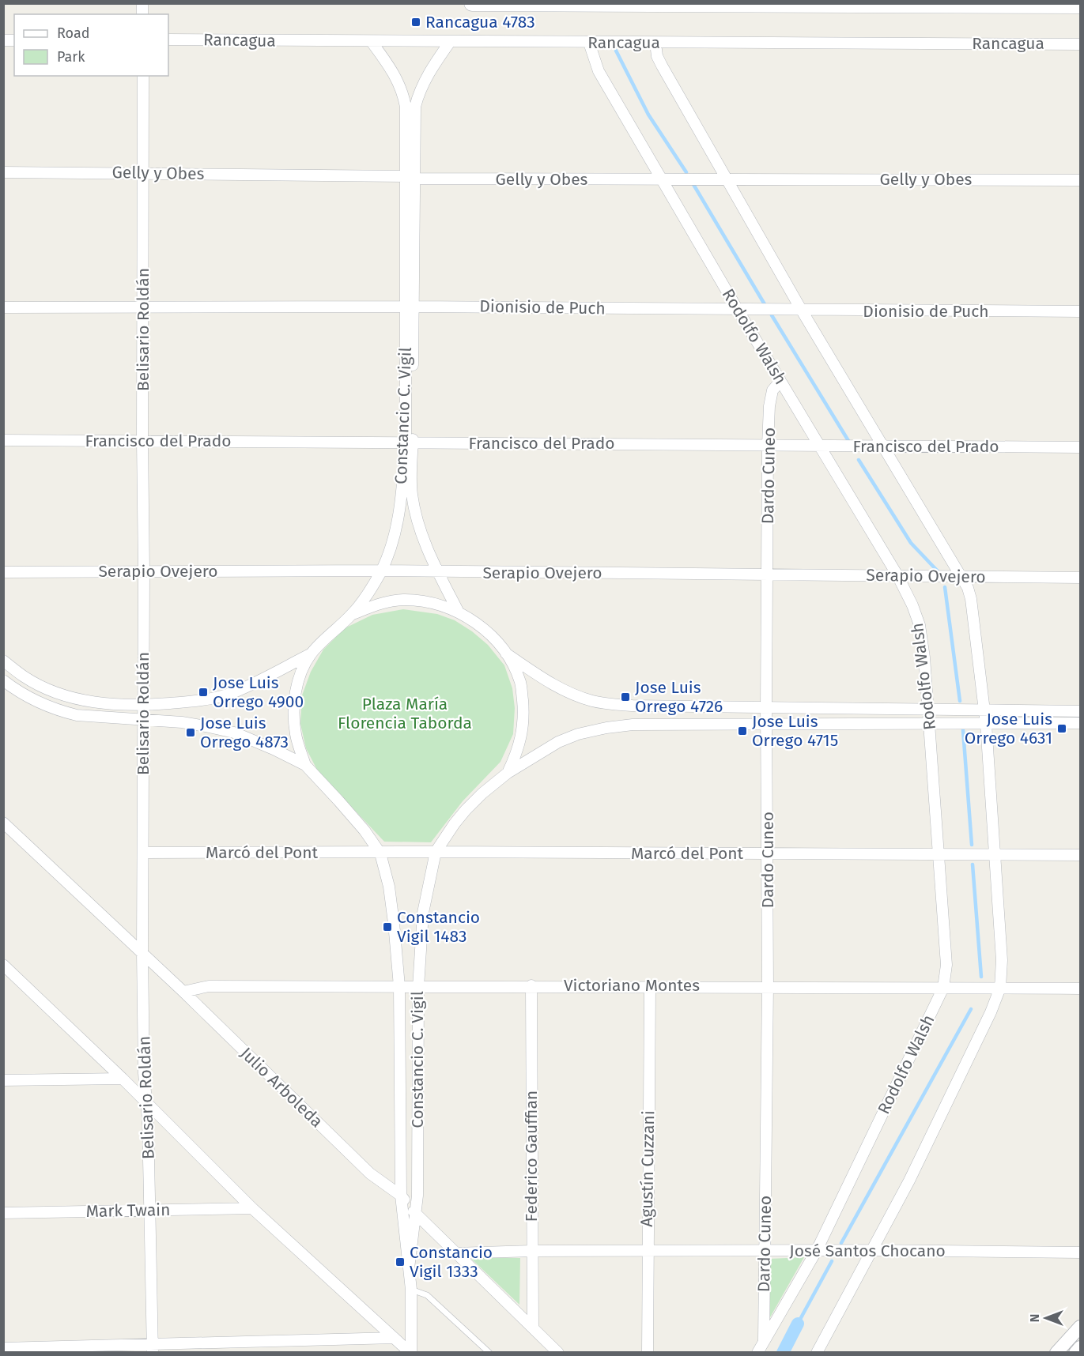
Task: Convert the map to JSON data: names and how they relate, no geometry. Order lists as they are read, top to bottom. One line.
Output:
{"streets":{"street":["Rancagua","Gelly y Obes","Dionisio de Puch","Belisario Roldán","Rodolfo Walsh","Constancio C. Vigil","Francisco del Prado","Dardo Cuneo","Serapio Ovejero","Marcó del Pont","Victoriano Montes","Julio Arboleda","Federico Gauffian","Agustín Cuzzani","Mark Twain","José Santos Chocano"]},"crossings":[["Rancagua","Rodolfo Walsh"],["Rancagua","Constancio C. Vigil"],["Gelly y Obes","Belisario Roldán"],["Gelly y Obes","Rodolfo Walsh"],["Gelly y Obes","Constancio C. Vigil"],["Dionisio de Puch","Belisario Roldán"],["Dionisio de Puch","Rodolfo Walsh"],["Dionisio de Puch","Constancio C. Vigil"],["Belisario Roldán","Francisco del Prado"],["Belisario Roldán","Serapio Ovejero"],["Belisario Roldán","Marcó del Pont"],["Belisario Roldán","Julio Arboleda"],["Belisario Roldán","Mark Twain"],["Rodolfo Walsh","Francisco del Prado"],["Rodolfo Walsh","Dardo Cuneo"],["Rodolfo Walsh","Serapio Ovejero"],["Rodolfo Walsh","Marcó del Pont"],["Rodolfo Walsh","Victoriano Montes"],["Rodolfo Walsh","José Santos Chocano"],["Constancio C. Vigil","Francisco del Prado"],["Constancio C. Vigil","Serapio Ovejero"],["Constancio C. Vigil","Marcó del Pont"],["Constancio C. Vigil","Victoriano Montes"],["Constancio C. Vigil","Julio Arboleda"],["Francisco del Prado","Dardo Cuneo"],["Dardo Cuneo","Serapio Ovejero"],["Dardo Cuneo","Marcó del Pont"],["Dardo Cuneo","Victoriano Montes"],["Dardo Cuneo","José Santos Chocano"],["Victoriano Montes","Julio Arboleda"],["Victoriano Montes","Federico Gauffian"],["Victoriano Montes","Agustín Cuzzani"],["Julio Arboleda","Federico Gauffian"],["Julio Arboleda","José Santos Chocano"],["Federico Gauffian","José Santos Chocano"],["Agustín Cuzzani","José Santos Chocano"]],"parks":["Plaza María Florencia Taborda"],"places":{"transit":["Rancagua 4783","Jose Luis Orrego 4900","Jose Luis Orrego 4726","Jose Luis Orrego 4631","Jose Luis Orrego 4715","Jose Luis Orrego 4873","Constancio Vigil 1483","Constancio Vigil 1333"]},"legend":["Road","Park"],"north":"left"}
